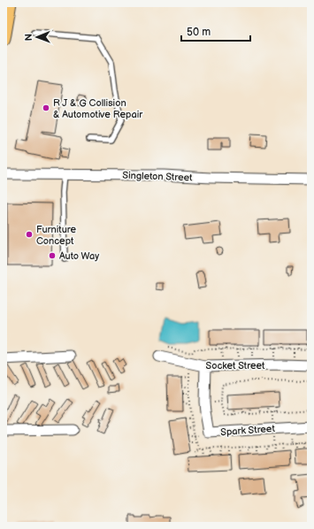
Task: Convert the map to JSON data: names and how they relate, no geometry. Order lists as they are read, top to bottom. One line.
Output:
{"streets":{"street":["Singleton Street","Socket Street","Spark Street"]},"crossings":[["Socket Street","Spark Street"]],"places":["R J & G Collision & Automotive Repair","Furniture Concept","Auto Way"],"scale_bar":"50 m","north":"left"}
